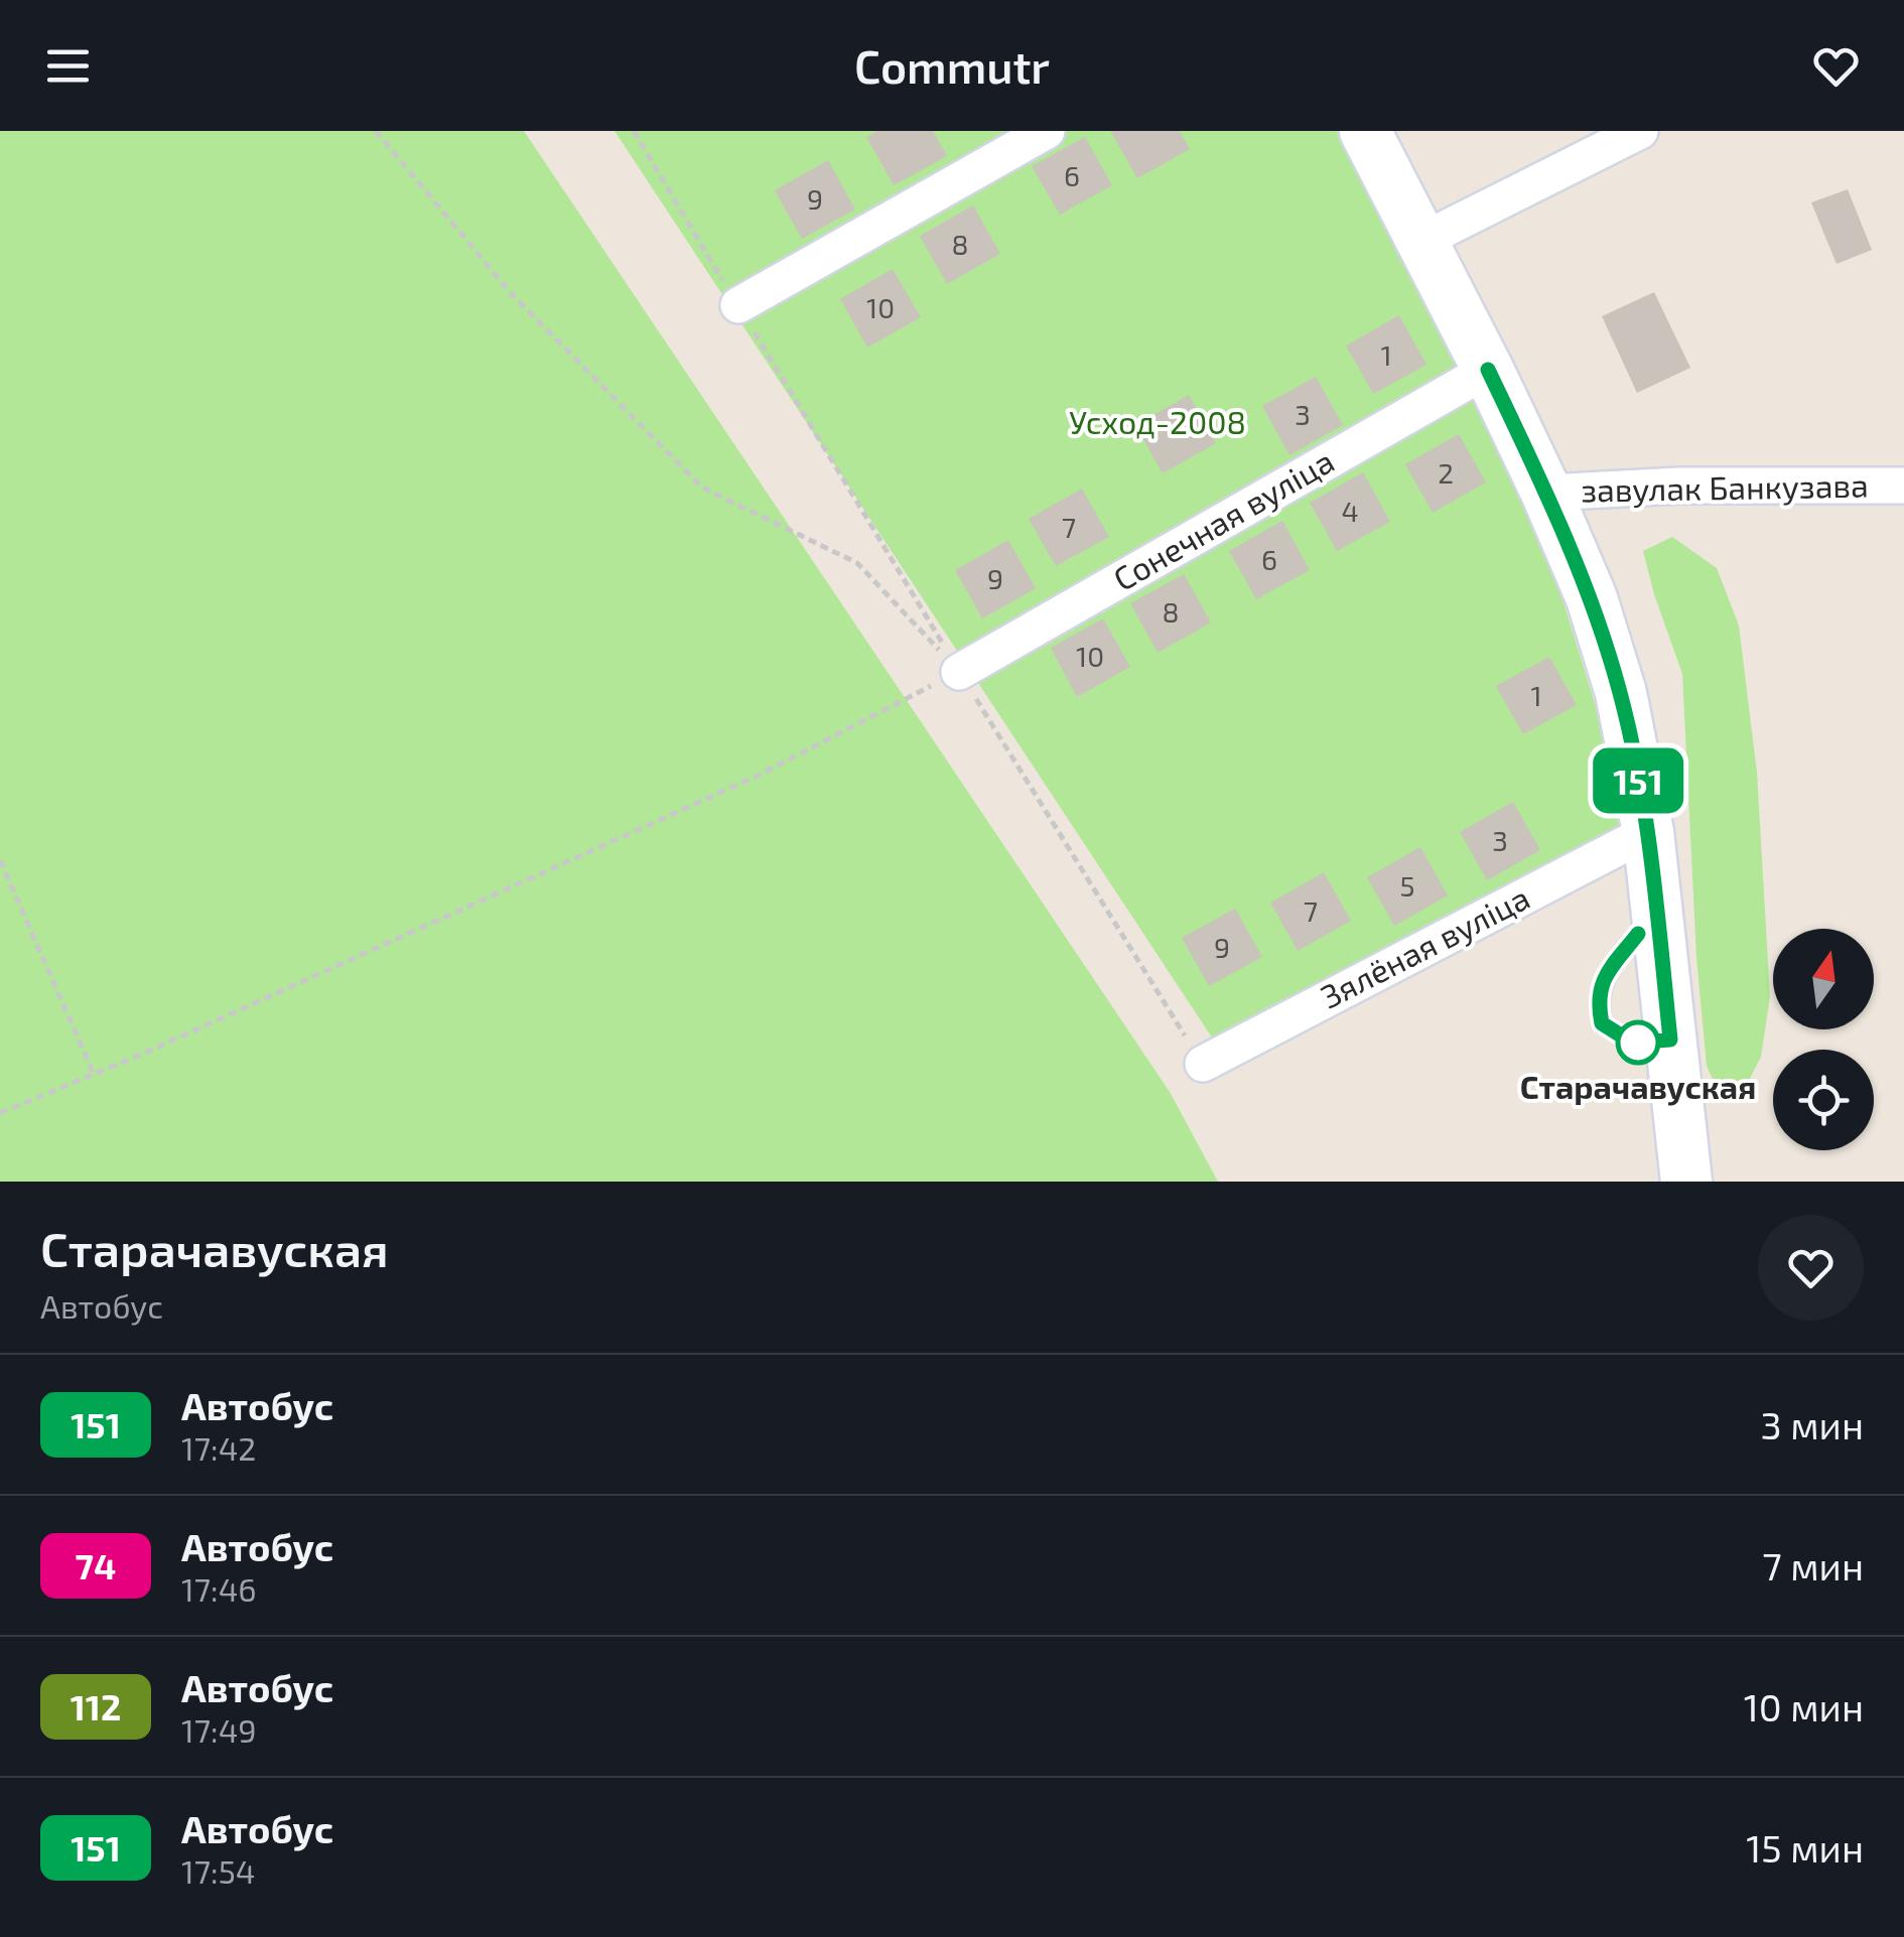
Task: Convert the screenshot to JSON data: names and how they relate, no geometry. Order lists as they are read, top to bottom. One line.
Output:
{"streets":{"street":["завулак Банкузава","Сонечная вуліца","Зялёная вуліца"]},"parks":["Усход-2008"],"places":["Старачавуская"],"lines":["bus line 151"],"house_numbers":["6","9","8","10","1","3","2","4","7","6","9","8","10","1","3","5","7","9"],"north":"top","page":{"header":"Commutr","on_map":"151","heading":["Старачавуская","Автобус"],"list":[{"mark":"151","name":"Автобус","note":"17:42","value":"3 мин"},{"mark":"74","name":"Автобус","note":"17:46","value":"7 мин"},{"mark":"112","name":"Автобус","note":"17:49","value":"10 мин"},{"mark":"151","name":"Автобус","note":"17:54","value":"15 мин"}]}}
